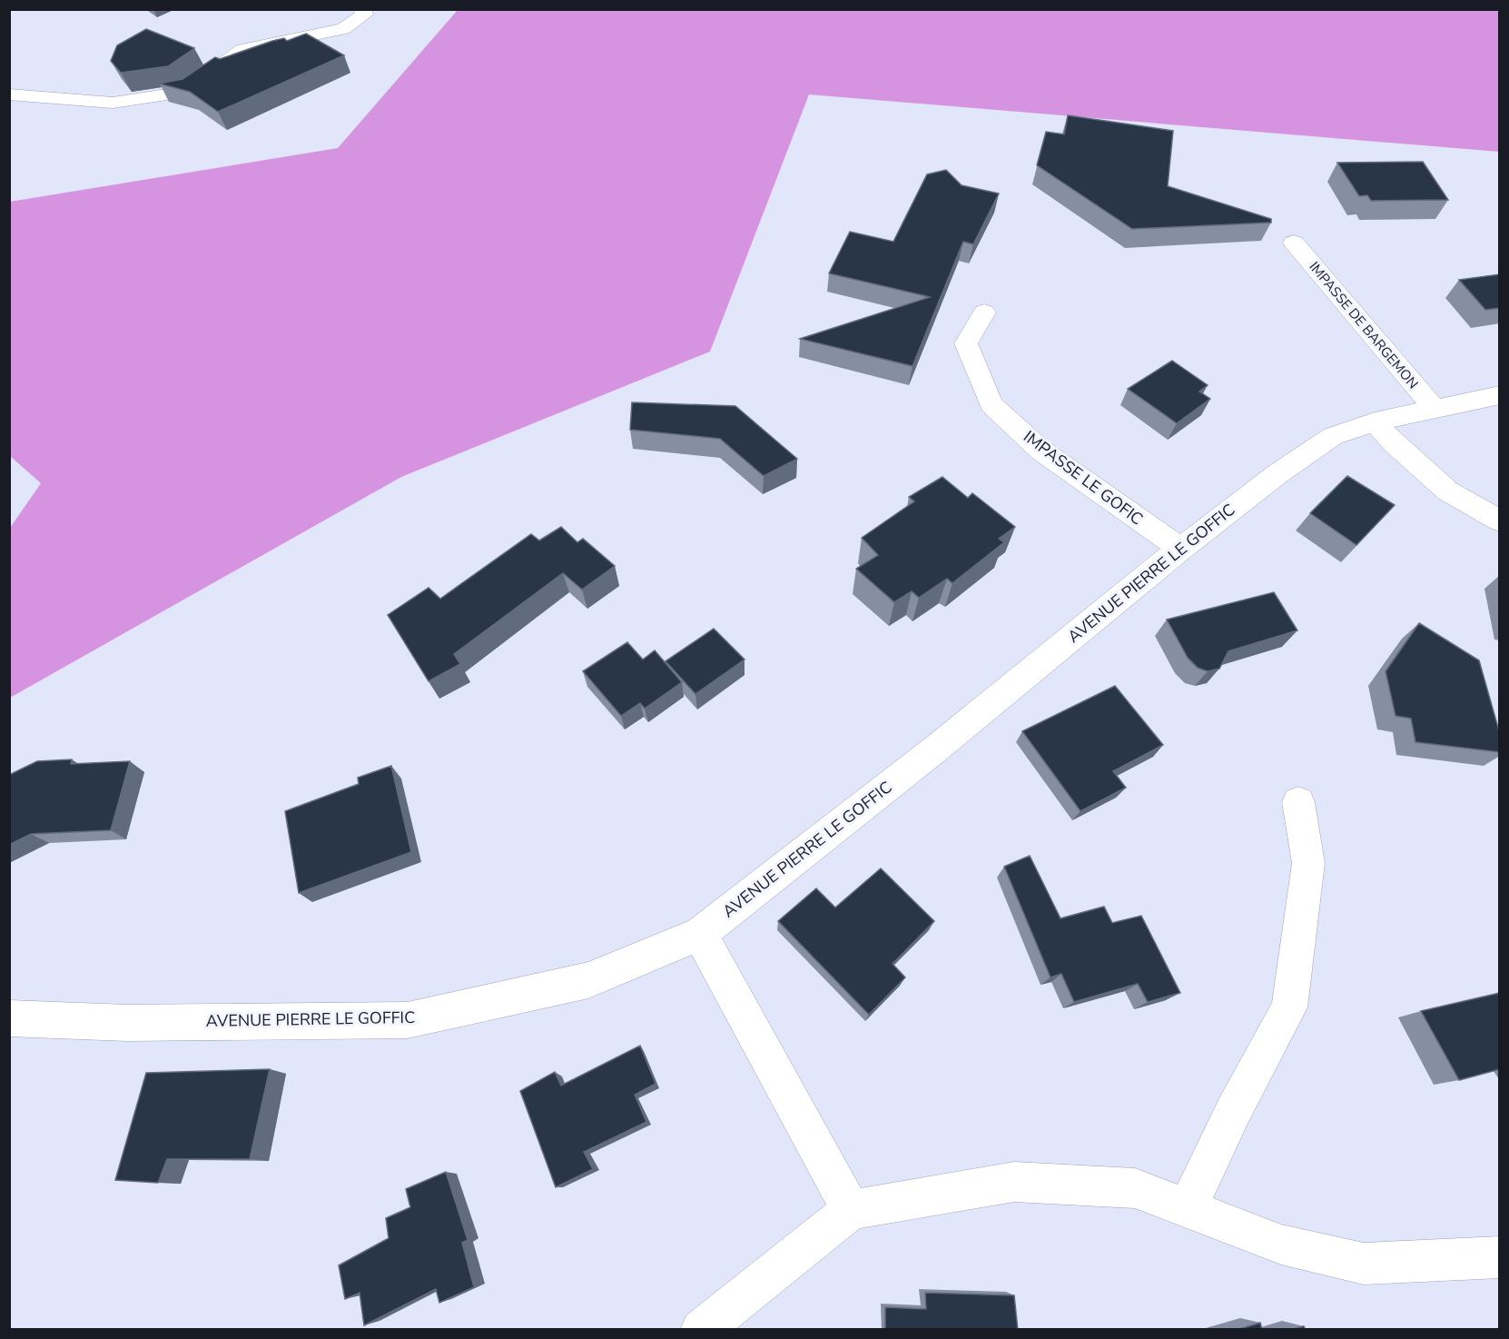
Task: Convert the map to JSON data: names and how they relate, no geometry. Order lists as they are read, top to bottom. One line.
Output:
{"streets":{"street":["IMPASSE DE BARGEMON","IMPASSE LE GOFIC","AVENUE PIERRE LE GOFFIC"]},"crossings":[["IMPASSE DE BARGEMON","AVENUE PIERRE LE GOFFIC"],["IMPASSE LE GOFIC","AVENUE PIERRE LE GOFFIC"]]}
